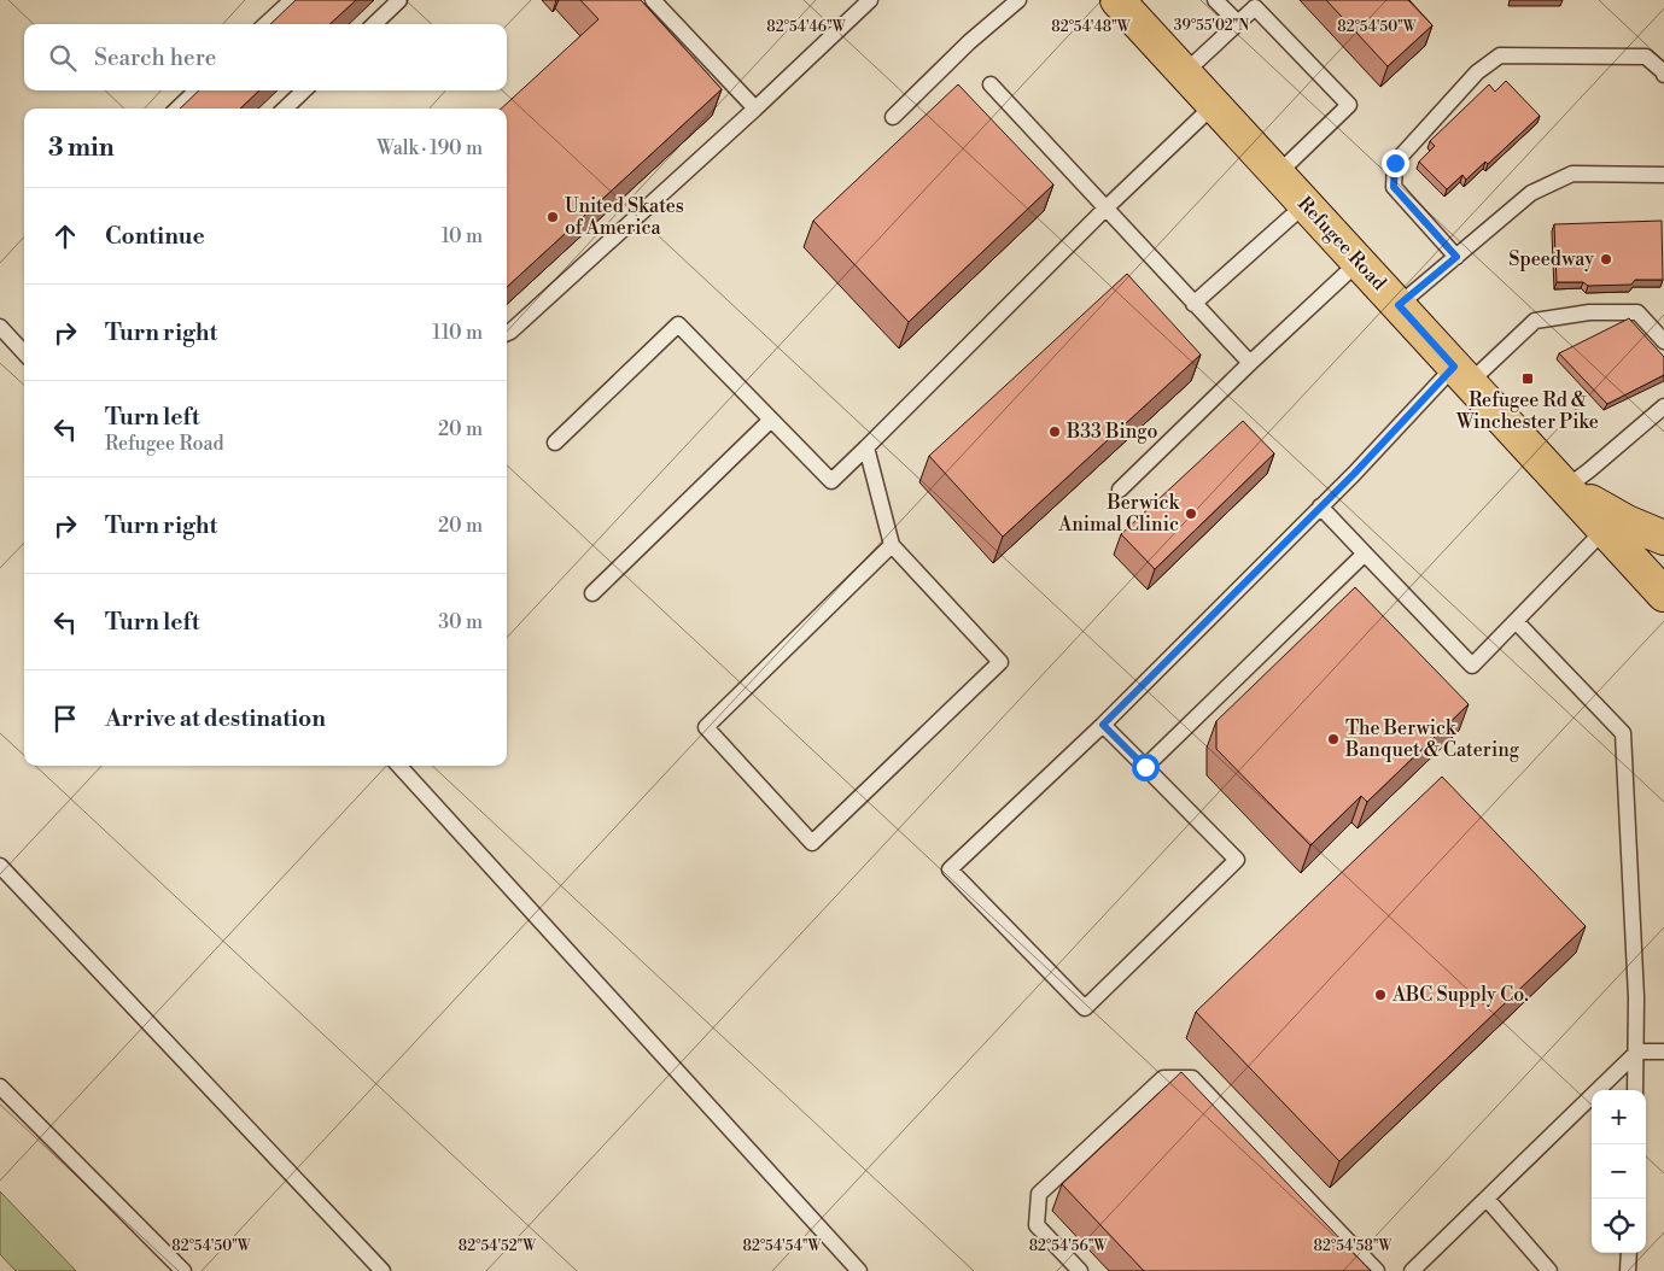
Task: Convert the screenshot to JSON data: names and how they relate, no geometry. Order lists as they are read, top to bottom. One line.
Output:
{"streets":{"main road":["Refugee Road"]},"places":{"other":["United Skates of America","Speedway","B33 Bingo","Berwick Animal Clinic","The Berwick Banquet & Catering","ABC Supply Co."],"transit":["Refugee Rd & Winchester Pike"]},"page":{"search":"Search here","heading":["3 min","Walk · 190 m"],"list":[["Continue","10 m"],["Turn right","110 m"],["Turn left","Refugee Road","20 m"],["Turn right","20 m"],["Turn left","30 m"],"Arrive at destination"],"map_buttons":["+","−"]},"coordinates":["39°55'02\"N","82°54'46\"W","82°54'48\"W","82°54'50\"W","82°54'52\"W","82°54'54\"W","82°54'56\"W","82°54'58\"W"]}
